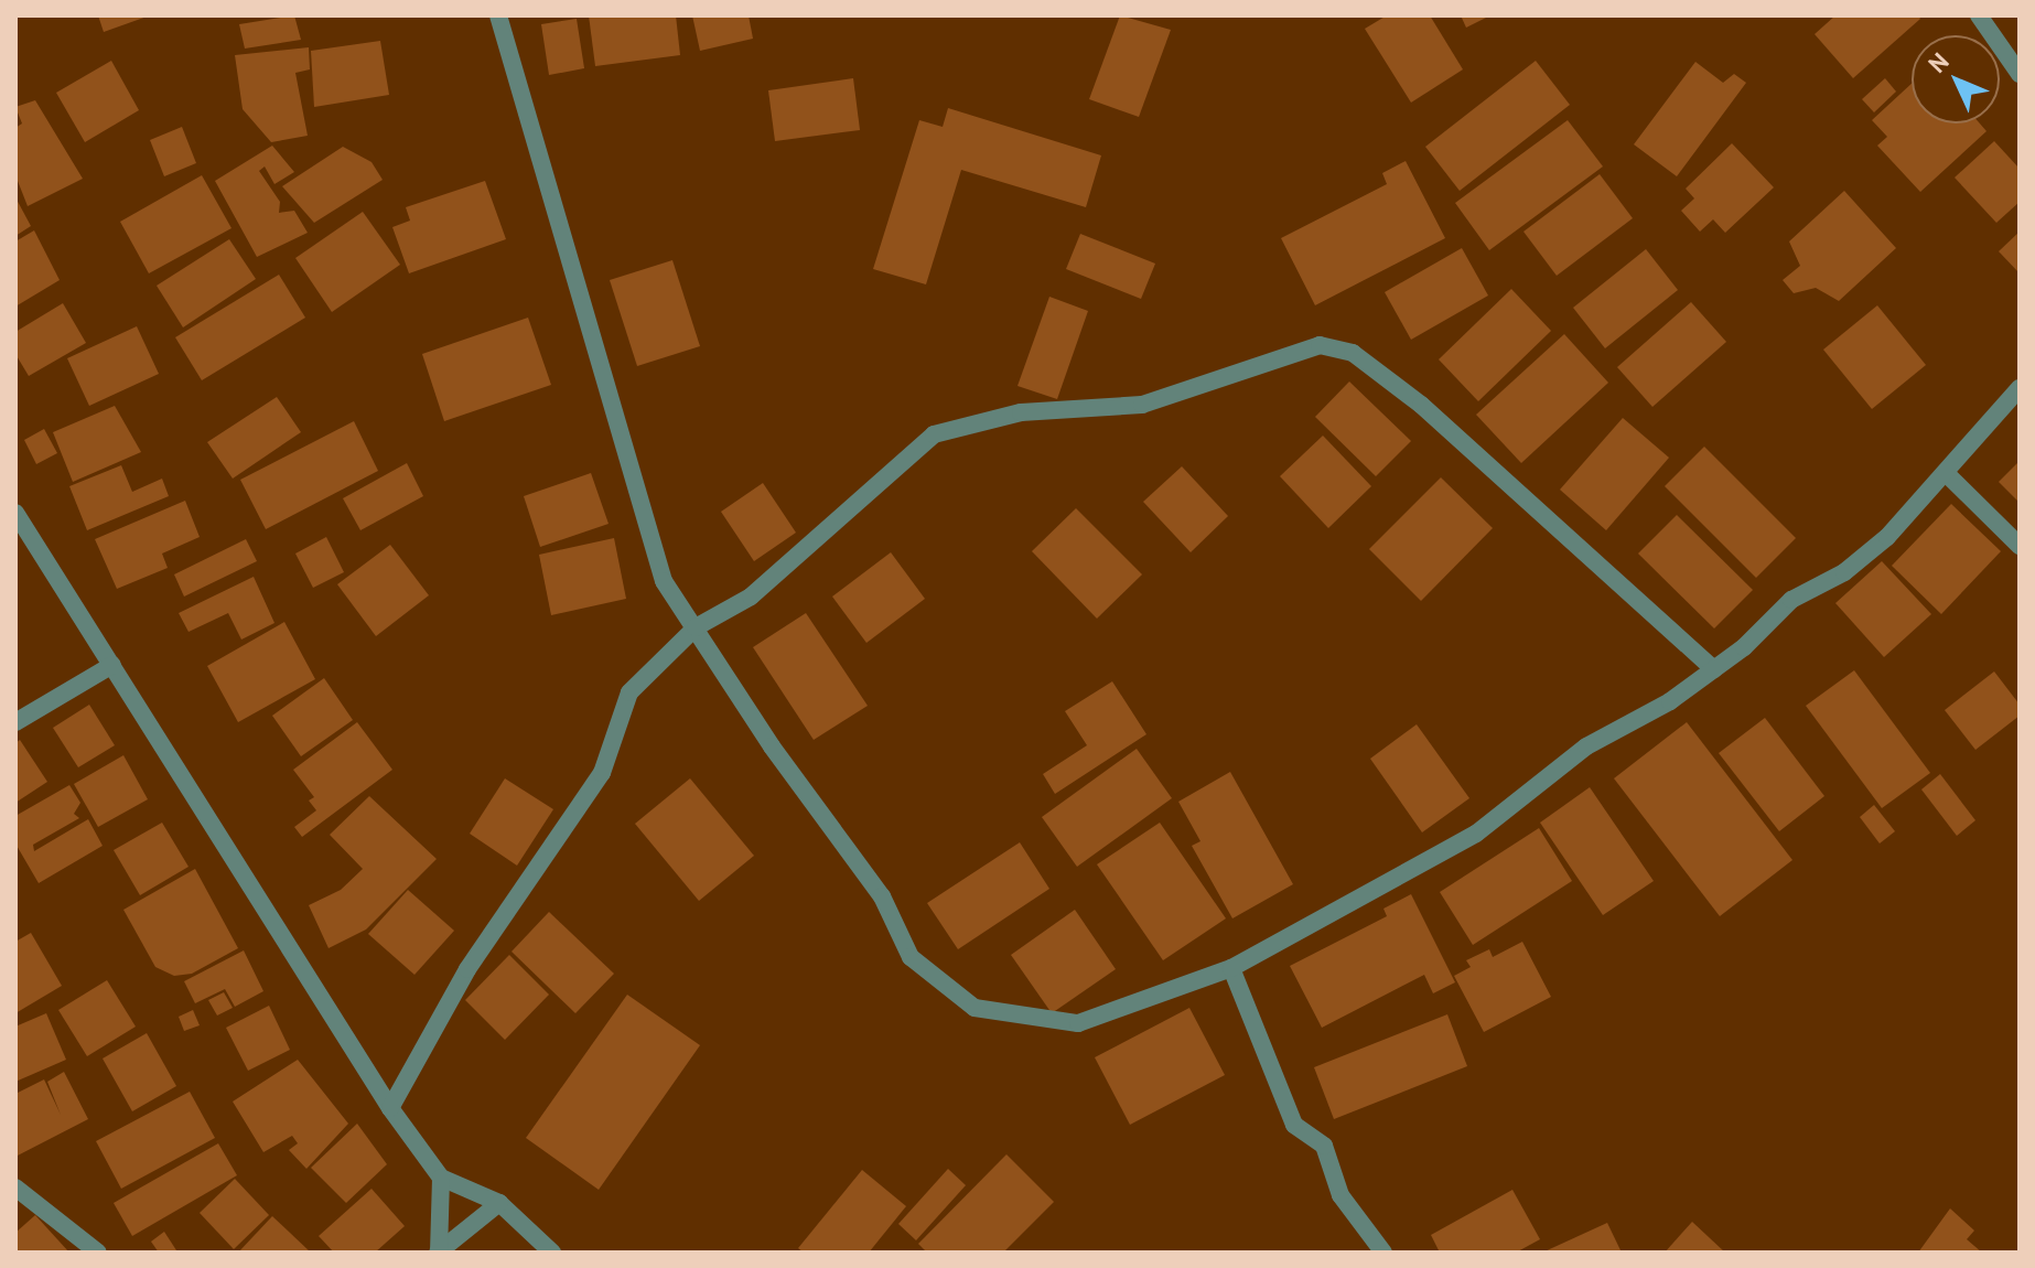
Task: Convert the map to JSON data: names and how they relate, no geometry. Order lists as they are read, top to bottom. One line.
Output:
{"north":"top left"}
